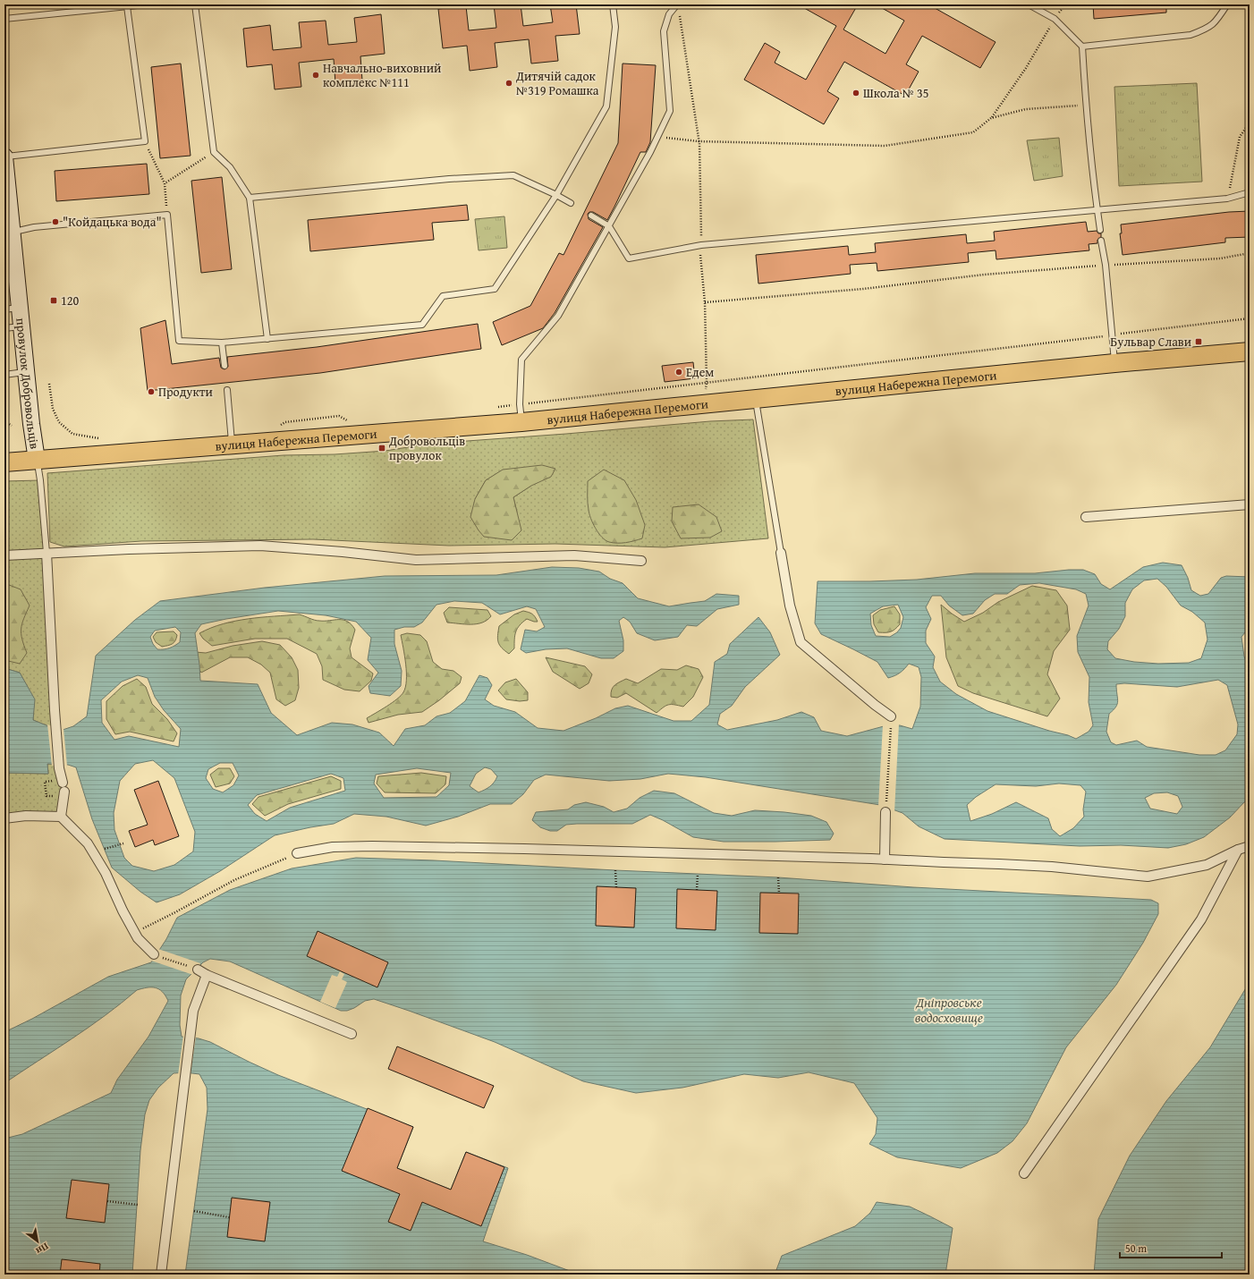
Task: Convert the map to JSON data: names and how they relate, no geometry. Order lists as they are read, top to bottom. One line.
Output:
{"streets":{"main road":["провулок Добровольців","вулиця Набережна Перемоги"]},"crossings":[["провулок Добровольців","вулиця Набережна Перемоги"]],"water":["Дніпровське водосховище"],"places":{"other":["Навчально-виховний комплекс №111","Дитячій садок №319 Ромашка","Школа № 35","\"Койдацька вода\"","Едем","Продукти"],"transit":["120","Бульвар Слави","Добровольців провулок"]},"scale_bar":"50 m","north":"bottom right"}
